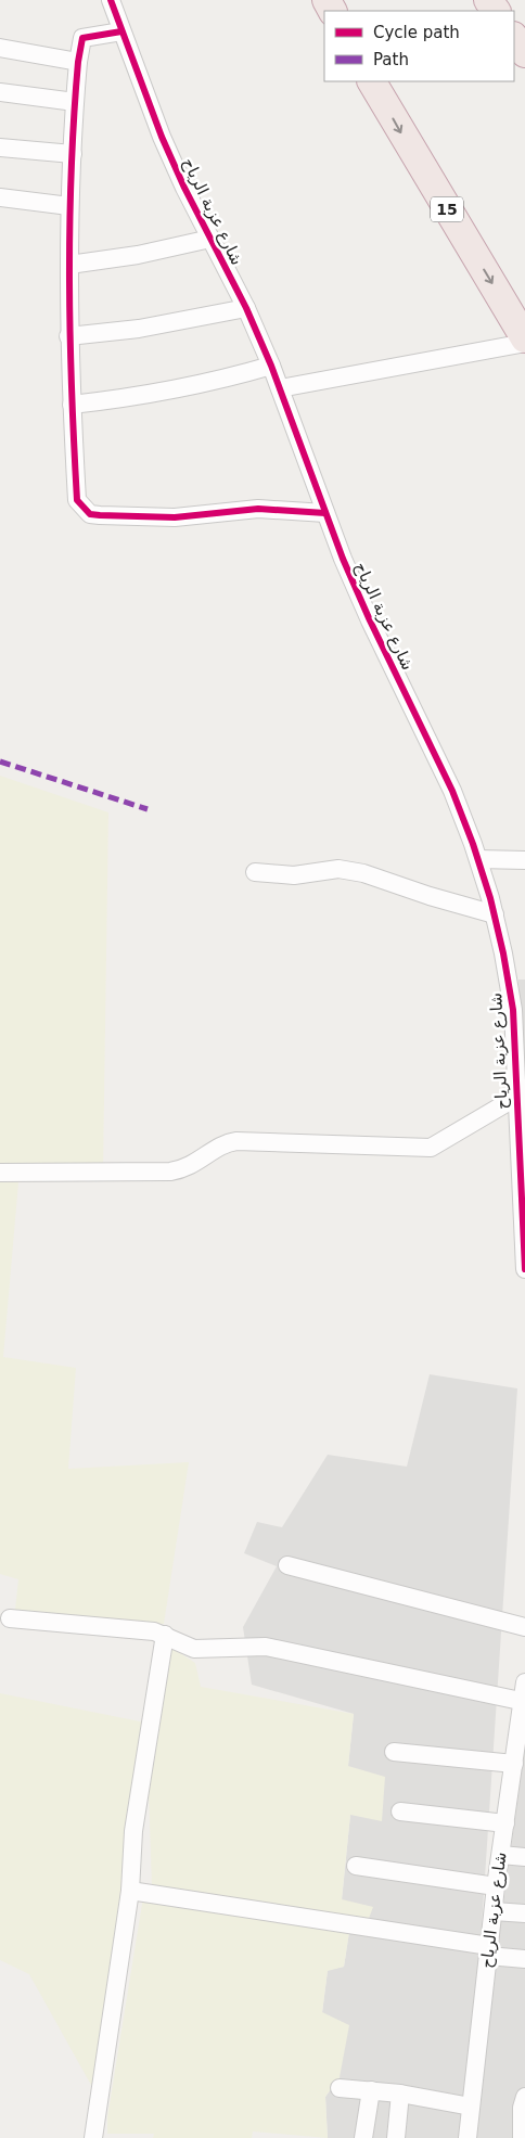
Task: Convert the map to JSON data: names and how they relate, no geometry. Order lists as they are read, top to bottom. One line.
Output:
{"streets":{"highway":["15"],"street":["شارع عزبة الرياح"]},"legend":["Cycle path","Path"]}
